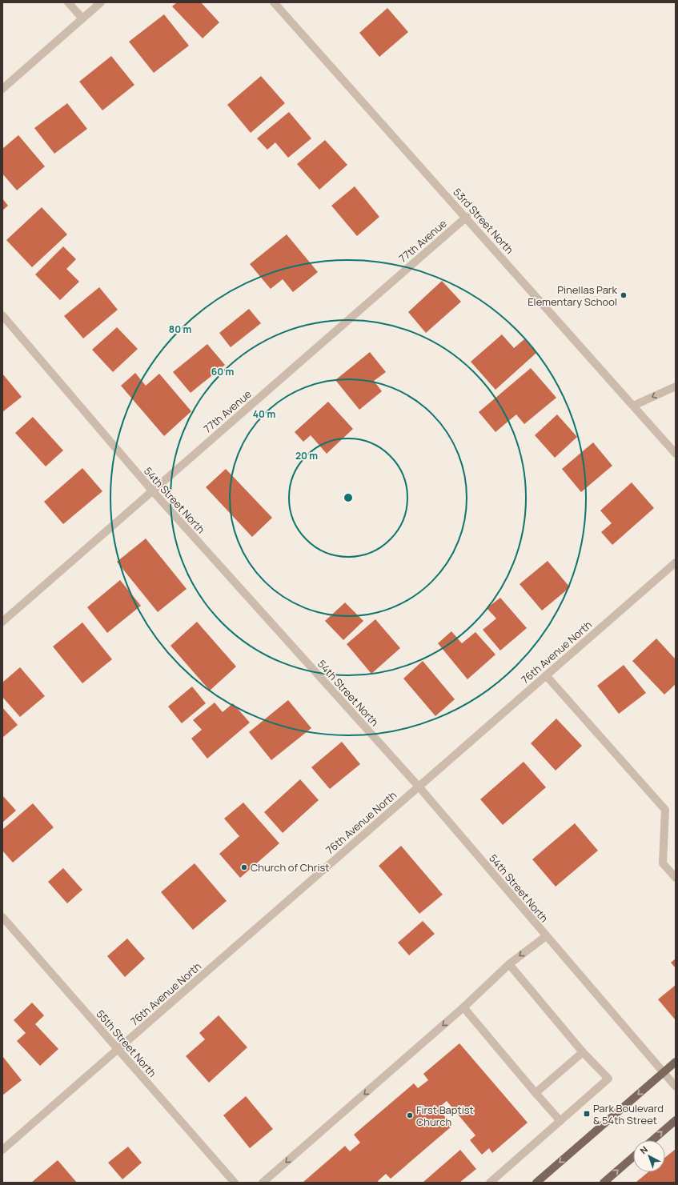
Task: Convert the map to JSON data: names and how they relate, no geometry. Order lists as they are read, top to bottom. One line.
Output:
{"streets":{"street":["53rd Street North","77th Avenue","54th Street North","76th Avenue North","55th Street North"]},"crossings":[["53rd Street North","77th Avenue"],["77th Avenue","54th Street North"],["54th Street North","76th Avenue North"],["76th Avenue North","55th Street North"]],"places":{"other":["Pinellas Park Elementary School","Church of Christ","First Baptist Church"],"transit":["Park Boulevard & 54th Street"]},"north":"top left","rings":["80 m","60 m","40 m","20 m"]}
